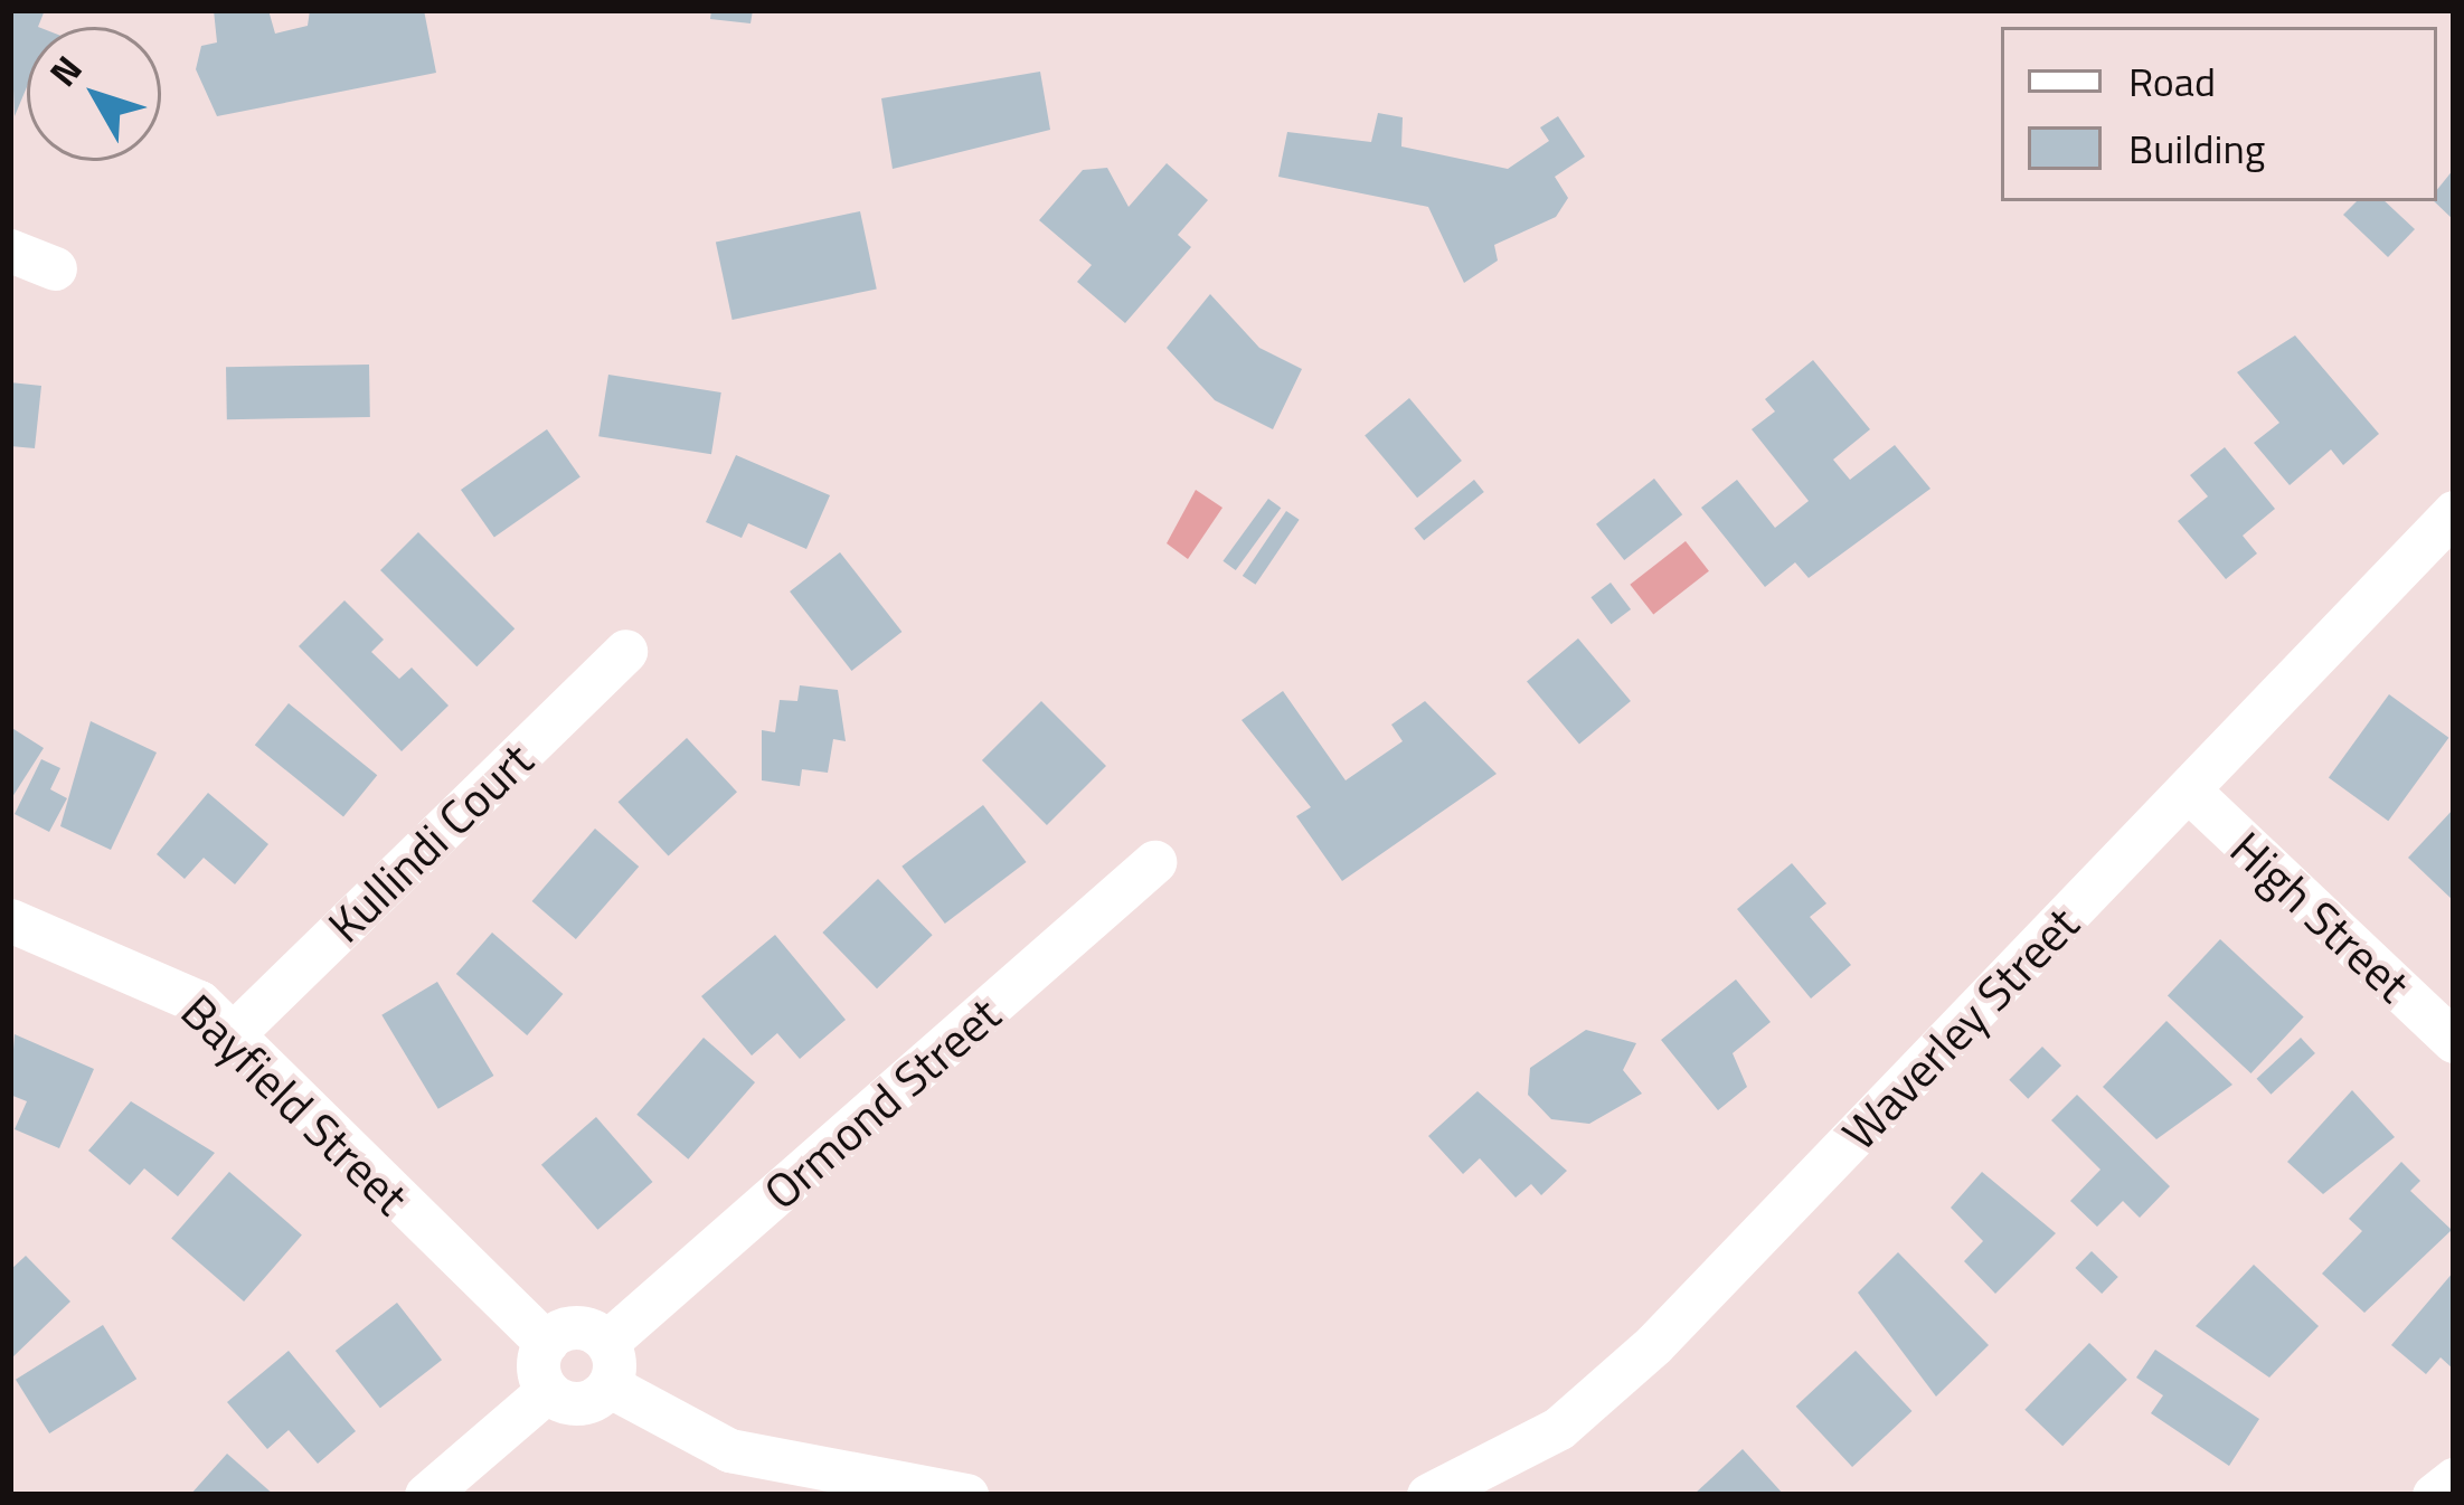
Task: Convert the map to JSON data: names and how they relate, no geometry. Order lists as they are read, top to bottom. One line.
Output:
{"streets":{"street":["Kullindi Court","High Street","Waverley Street","Ormond Street","Bayfield Street"]},"crossings":[["Kullindi Court","Bayfield Street"],["High Street","Waverley Street"]],"legend":["Road","Building"],"north":"top left"}
